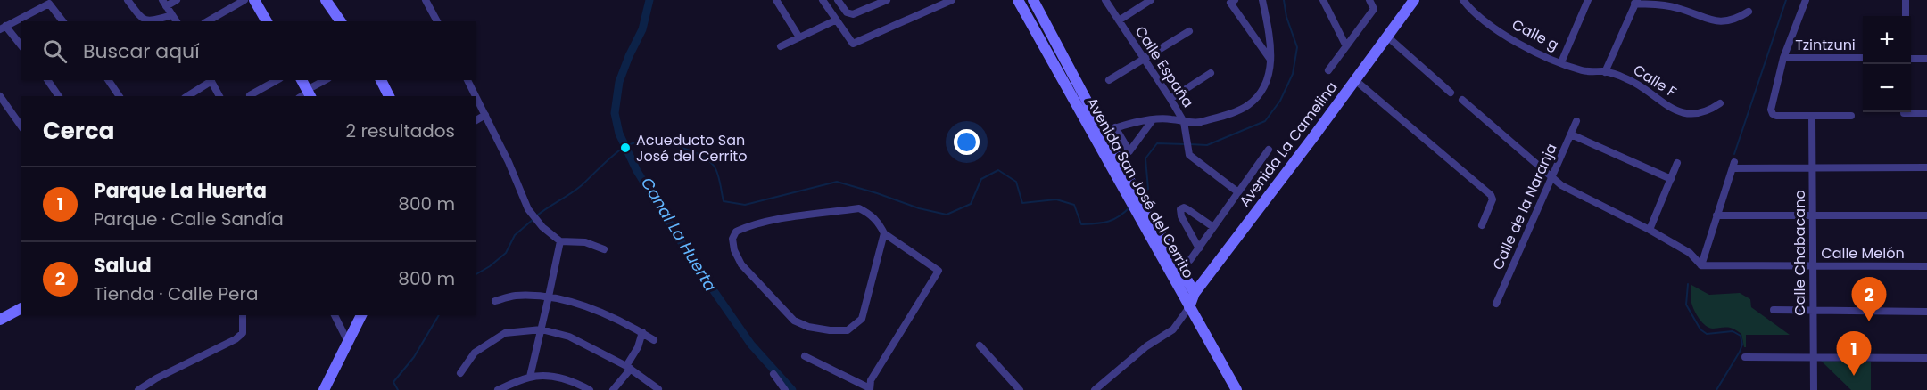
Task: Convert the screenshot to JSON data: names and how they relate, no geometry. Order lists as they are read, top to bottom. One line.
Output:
{"streets":{"street":["Calle g","Tzintzuni","Calle España","Calle F","Avenida La Camelina","Avenida San José del Cerrito","Calle de la Naranja","Calle Chabacano","Calle Melón"]},"crossings":[["Calle g","Calle F"],["Avenida La Camelina","Avenida San José del Cerrito"],["Calle Chabacano","Calle Melón"]],"water":["Canal La Huerta"],"places":["Acueducto San José del Cerrito"],"page":{"map_buttons":["+","−"],"search":"Buscar aquí","heading":["Cerca","2 resultados"],"list":[{"mark":"1","name":"Parque La Huerta","note":"Parque · Calle Sandía","value":"800 m"},{"mark":"2","name":"Salud","note":"Tienda · Calle Pera","value":"800 m"}],"pins":["2","1"]}}
